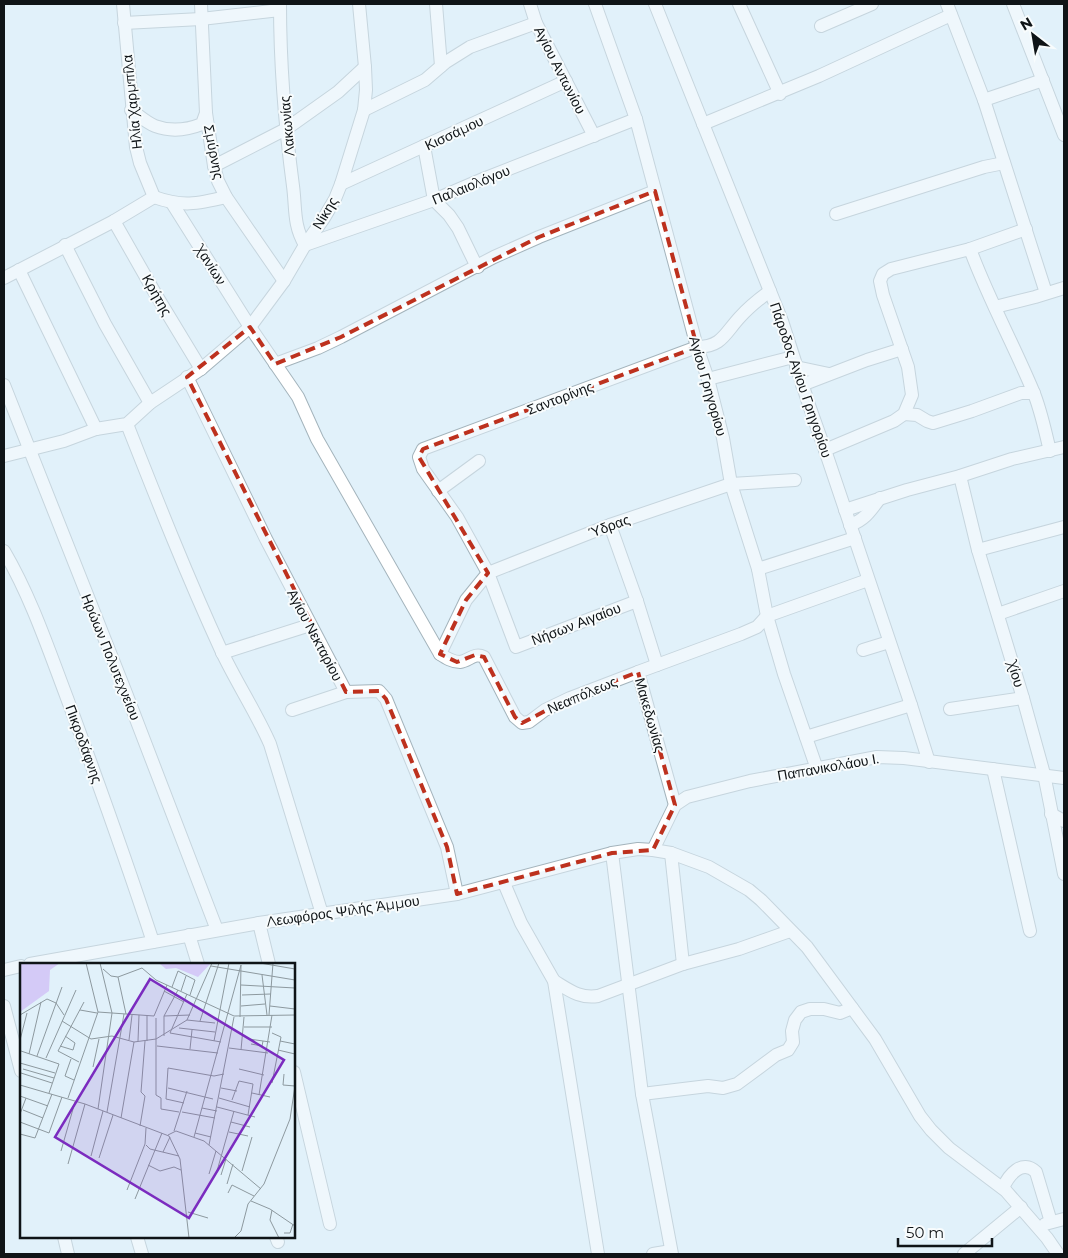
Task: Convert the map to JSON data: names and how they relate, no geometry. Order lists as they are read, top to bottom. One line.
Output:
{"streets":{"street":["Αγίου Αντωνίου","Ηλία Χαρμπίλα","Λακωνίας","Κισσάμου","Σμύρνης","Παλαιολόγου","Νίκης","Χανίων","Κρήτης","Πάροδος Αγίου Γρηγορίου","Αγίου Γρηγορίου","Σαντορίνης","Ύδρας","Νήσων Αιγαίου","Αγίου Νεκταρίου","Ηρώων Πολυτεχνείου","Χίου","Νεαπόλεως","Μακεδωνίας","Πικροδάφνης","Παπανικολάου Ι.","Λεωφόρος Ψιλής Άμμου"]},"crossings":[["Αγίου Αντωνίου","Κισσάμου"],["Αγίου Αντωνίου","Παλαιολόγου"],["Λακωνίας","Παλαιολόγου"],["Λακωνίας","Νίκης"],["Κισσάμου","Νίκης"],["Σμύρνης","Νίκης"],["Παλαιολόγου","Νίκης"],["Παλαιολόγου","Αγίου Γρηγορίου"],["Νίκης","Χανίων"],["Νίκης","Κρήτης"],["Νίκης","Αγίου Νεκταρίου"],["Χανίων","Νεαπόλεως"],["Πάροδος Αγίου Γρηγορίου","Σαντορίνης"],["Πάροδος Αγίου Γρηγορίου","Παπανικολάου Ι."],["Αγίου Γρηγορίου","Σαντορίνης"],["Αγίου Γρηγορίου","Ύδρας"],["Αγίου Γρηγορίου","Παπανικολάου Ι."],["Ύδρας","Νήσων Αιγαίου"],["Ύδρας","Μακεδωνίας"],["Νήσων Αιγαίου","Μακεδωνίας"],["Αγίου Νεκταρίου","Λεωφόρος Ψιλής Άμμου"],["Ηρώων Πολυτεχνείου","Λεωφόρος Ψιλής Άμμου"],["Χίου","Παπανικολάου Ι."],["Νεαπόλεως","Μακεδωνίας"],["Μακεδωνίας","Παπανικολάου Ι."],["Πικροδάφνης","Λεωφόρος Ψιλής Άμμου"]],"scale_bar":"50 m","north":"top left"}
